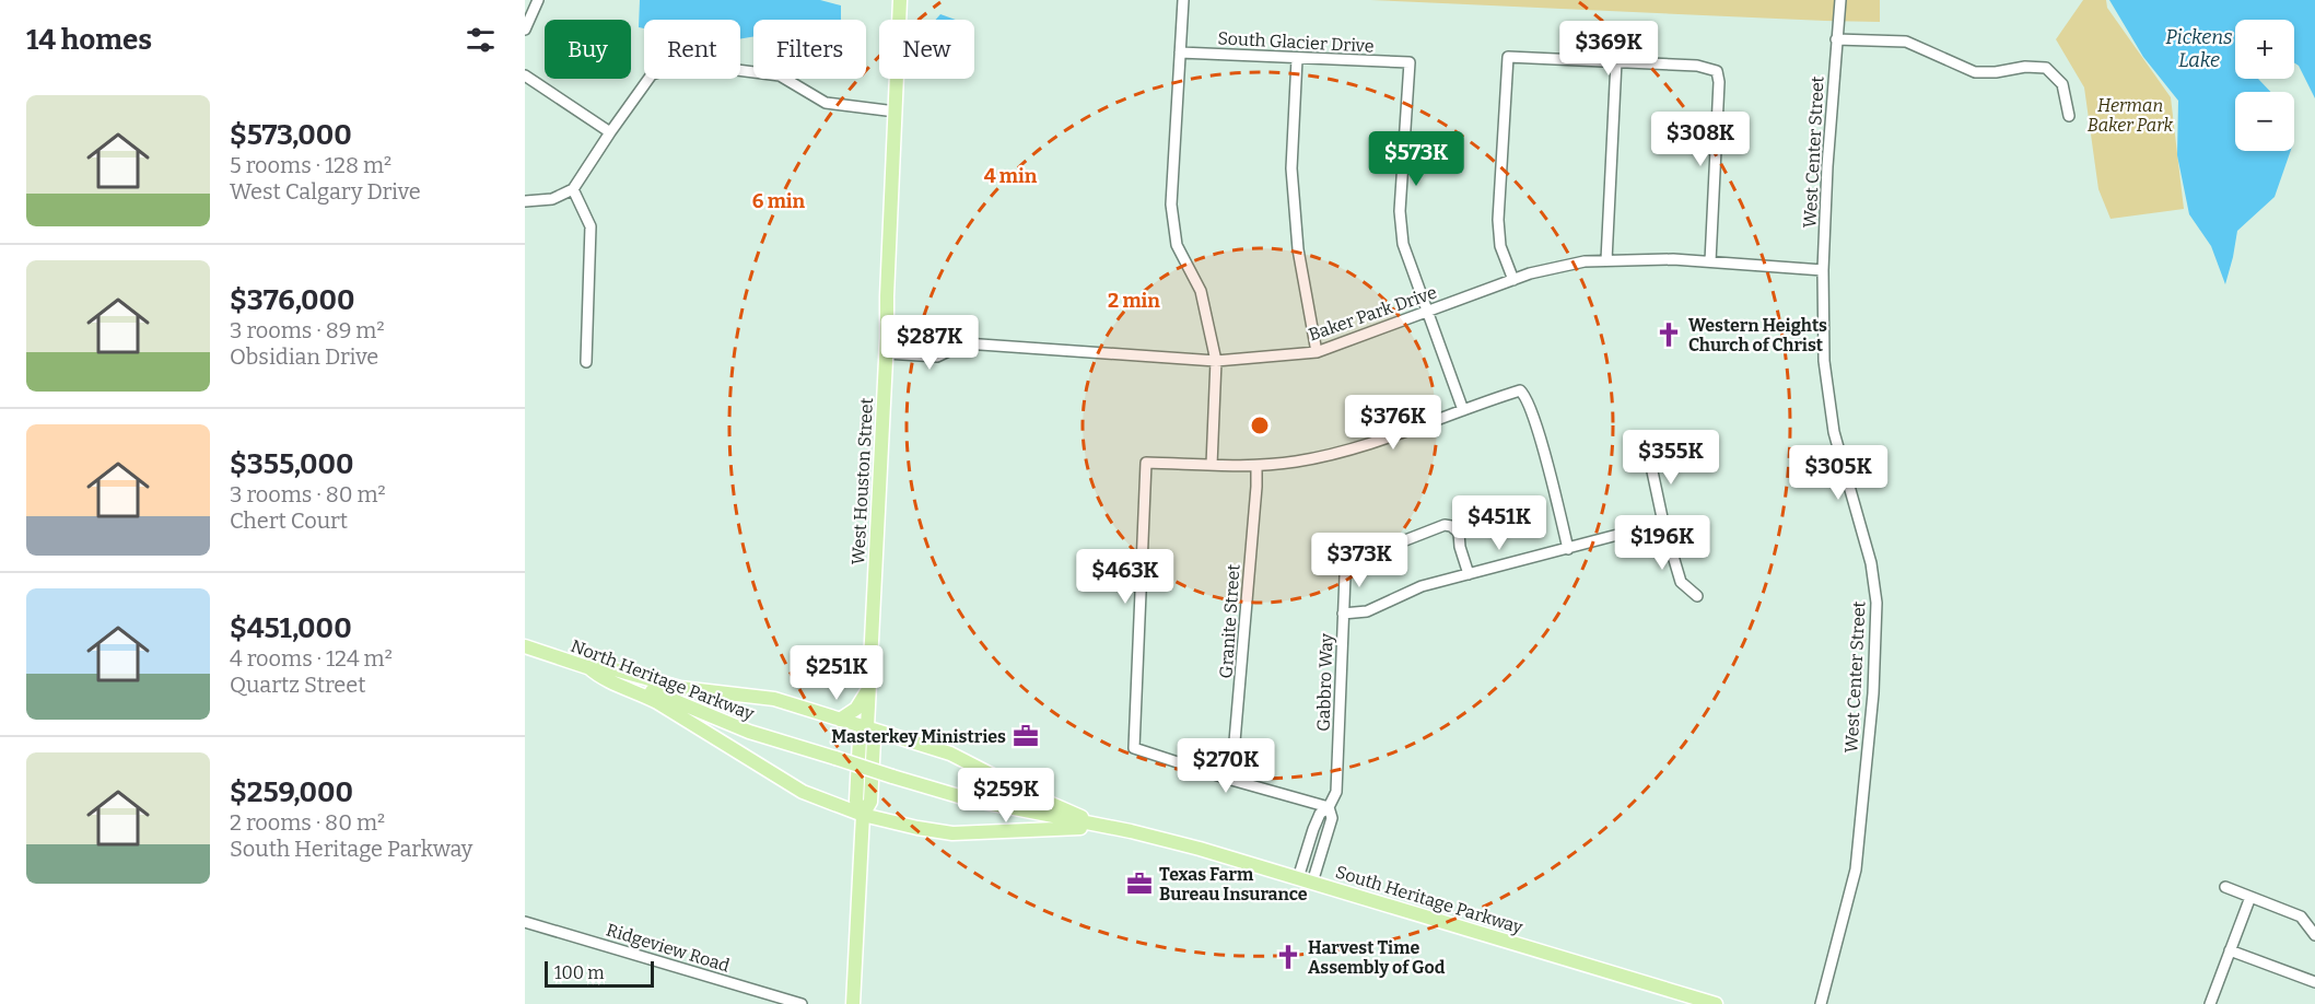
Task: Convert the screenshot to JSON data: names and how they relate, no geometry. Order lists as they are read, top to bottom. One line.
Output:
{"streets":{"main road":["West Houston Street","North Heritage Parkway","South Heritage Parkway"],"street":["South Glacier Drive","West Center Street","Baker Park Drive","Granite Street","Gabbro Way","Ridgeview Road"]},"crossings":[["South Glacier Drive","Baker Park Drive"],["West Center Street","Baker Park Drive"],["Baker Park Drive","West Houston Street"],["North Heritage Parkway","South Heritage Parkway"],["Gabbro Way","South Heritage Parkway"]],"water":["Pickens Lake"],"parks":["Herman Baker Park"],"places":{"church":["Western Heights Church of Christ","Harvest Time Assembly of God"],"office":["Masterkey Ministries","Texas Farm Bureau Insurance"]},"scale_bar":"100 m","page":{"heading":"14 homes","map_buttons":["+","−"],"chip":["Buy","Rent","Filters","New"],"price":["$369K","$308K","$573K","$287K","$376K","$355K","$305K","$451K","$196K","$373K","$463K","$251K","$270K","$259K"],"list":[{"name":"$573,000","note":"5 rooms · 128 m² · West Calgary Drive"},{"name":"$376,000","note":"3 rooms · 89 m² · Obsidian Drive"},{"name":"$355,000","note":"3 rooms · 80 m² · Chert Court"},{"name":"$451,000","note":"4 rooms · 124 m² · Quartz Street"},{"name":"$259,000","note":"2 rooms · 80 m² · South Heritage Parkway"}],"scale":"100 m"},"rings":["4 min","6 min","2 min"]}
